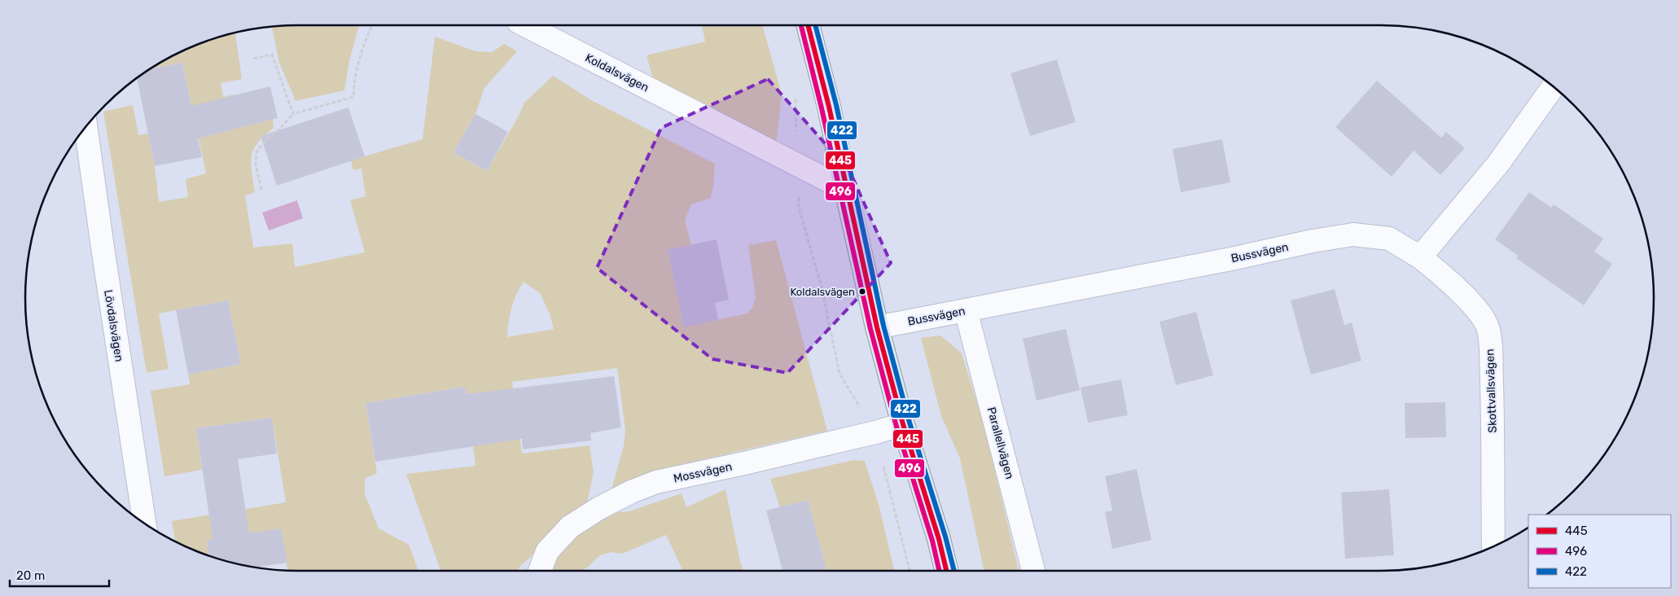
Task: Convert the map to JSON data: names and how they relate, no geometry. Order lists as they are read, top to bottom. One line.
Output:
{"streets":{"street":["Koldalsvägen","Bussvägen","Lövdalsvägen","Skottvallsvägen","Parallellvägen","Mossvägen"]},"crossings":[["Bussvägen","Skottvallsvägen"],["Bussvägen","Parallellvägen"]],"places":["Koldalsvägen"],"lines":["transit line 445","transit line 496","transit line 422"],"legend":["445","496","422"],"scale_bar":"20 m"}
